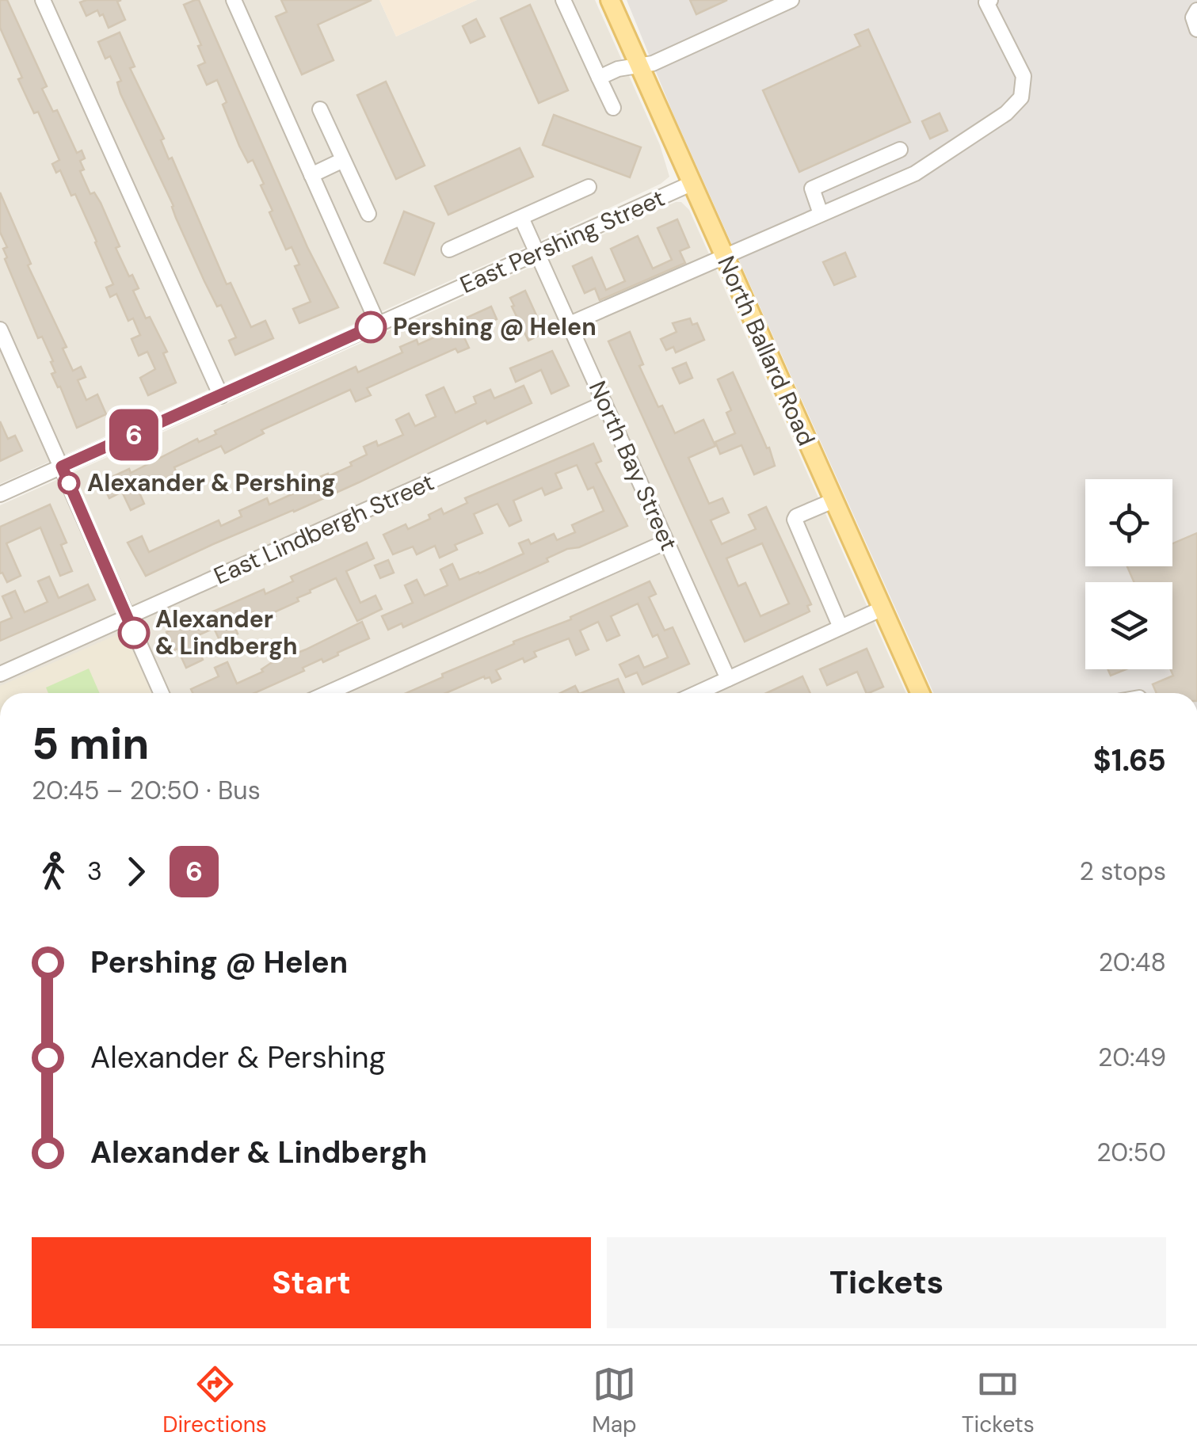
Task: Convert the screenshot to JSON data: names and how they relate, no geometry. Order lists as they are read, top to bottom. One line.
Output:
{"streets":{"main road":["North Ballard Road"],"street":["East Pershing Street","North Bay Street","East Lindbergh Street"]},"crossings":[["East Pershing Street","North Ballard Road"],["East Pershing Street","North Bay Street"],["North Bay Street","East Lindbergh Street"]],"places":["Pershing @ Helen","Alexander & Pershing","Alexander & Lindbergh"],"lines":["bus line 6"],"page":{"on_map":"6","heading":["5 min","20:45 – 20:50 · Bus","$1.65"],"legs":["3","6","2 stops"],"list":[{"name":"Pershing @ Helen","value":"20:48"},{"name":"Alexander & Pershing","value":"20:49"},{"name":"Alexander & Lindbergh","value":"20:50"}],"buttons":["Start","Tickets"],"tabs":["Directions","Map","Tickets"]}}
